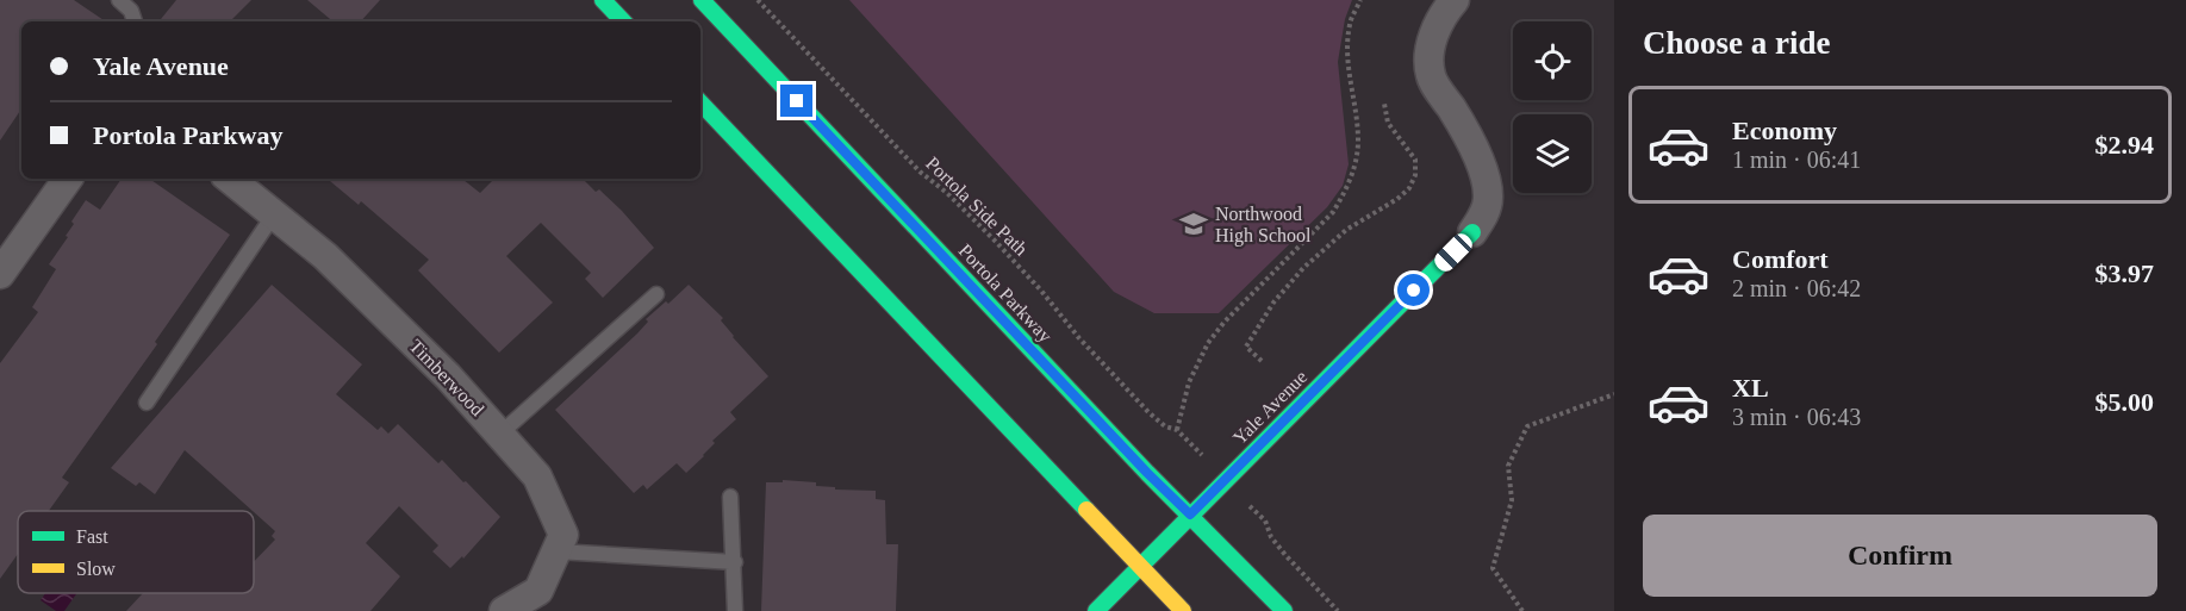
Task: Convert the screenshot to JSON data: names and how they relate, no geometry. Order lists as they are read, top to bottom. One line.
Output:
{"streets":{"main road":["Portola Parkway","Yale Avenue"],"street":["Timberwood"],"path":["Portola Side Path"]},"crossings":[["Portola Parkway","Yale Avenue"]],"places":{"school or university":["Northwood High School"]},"legend":["Fast","Slow"],"page":{"heading":"Choose a ride","banner":["Yale Avenue","Portola Parkway"],"list":[{"name":"Economy","note":"1 min · 06:41","value":"$2.94"},{"name":"Comfort","note":"2 min · 06:42","value":"$3.97"},{"name":"XL","note":"3 min · 06:43","value":"$5.00"}],"buttons":"Confirm"}}
